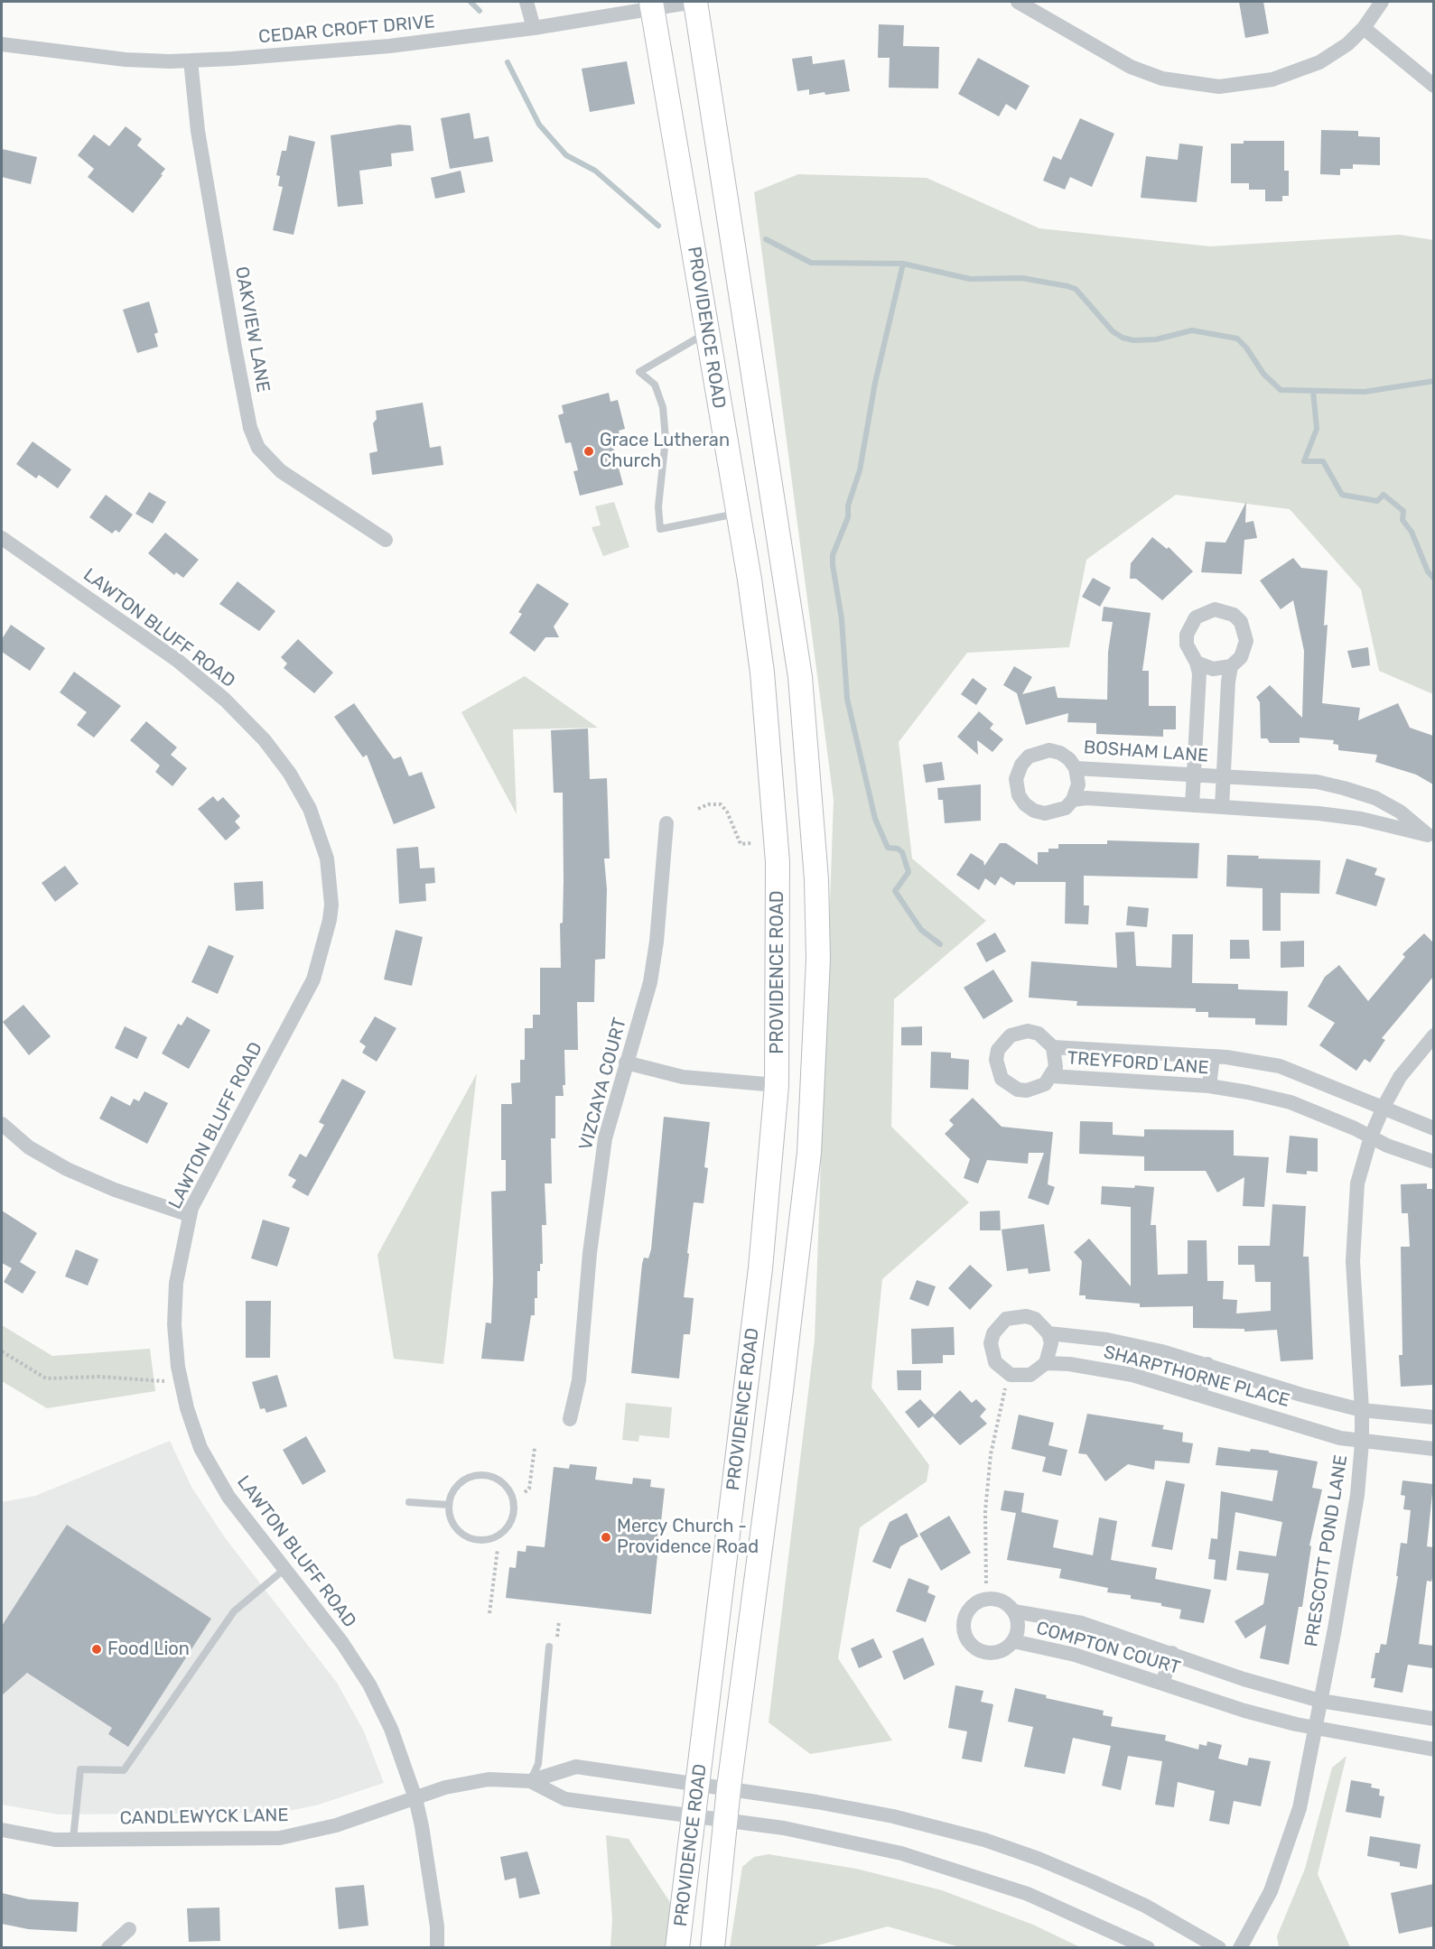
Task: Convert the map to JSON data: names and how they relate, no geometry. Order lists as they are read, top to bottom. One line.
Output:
{"streets":{"main road":["PROVIDENCE ROAD"],"street":["CEDAR CROFT DRIVE","OAKVIEW LANE","LAWTON BLUFF ROAD","BOSHAM LANE","TREYFORD LANE","VIZCAYA COURT","SHARPTHORNE PLACE","PRESCOTT POND LANE","COMPTON COURT","CANDLEWYCK LANE"]},"crossings":[["CEDAR CROFT DRIVE","PROVIDENCE ROAD"],["CEDAR CROFT DRIVE","OAKVIEW LANE"],["PROVIDENCE ROAD","CANDLEWYCK LANE"],["LAWTON BLUFF ROAD","CANDLEWYCK LANE"],["TREYFORD LANE","PRESCOTT POND LANE"],["SHARPTHORNE PLACE","PRESCOTT POND LANE"],["PRESCOTT POND LANE","COMPTON COURT"]],"places":["Grace Lutheran Church","Mercy Church - Providence Road","Food Lion"]}
